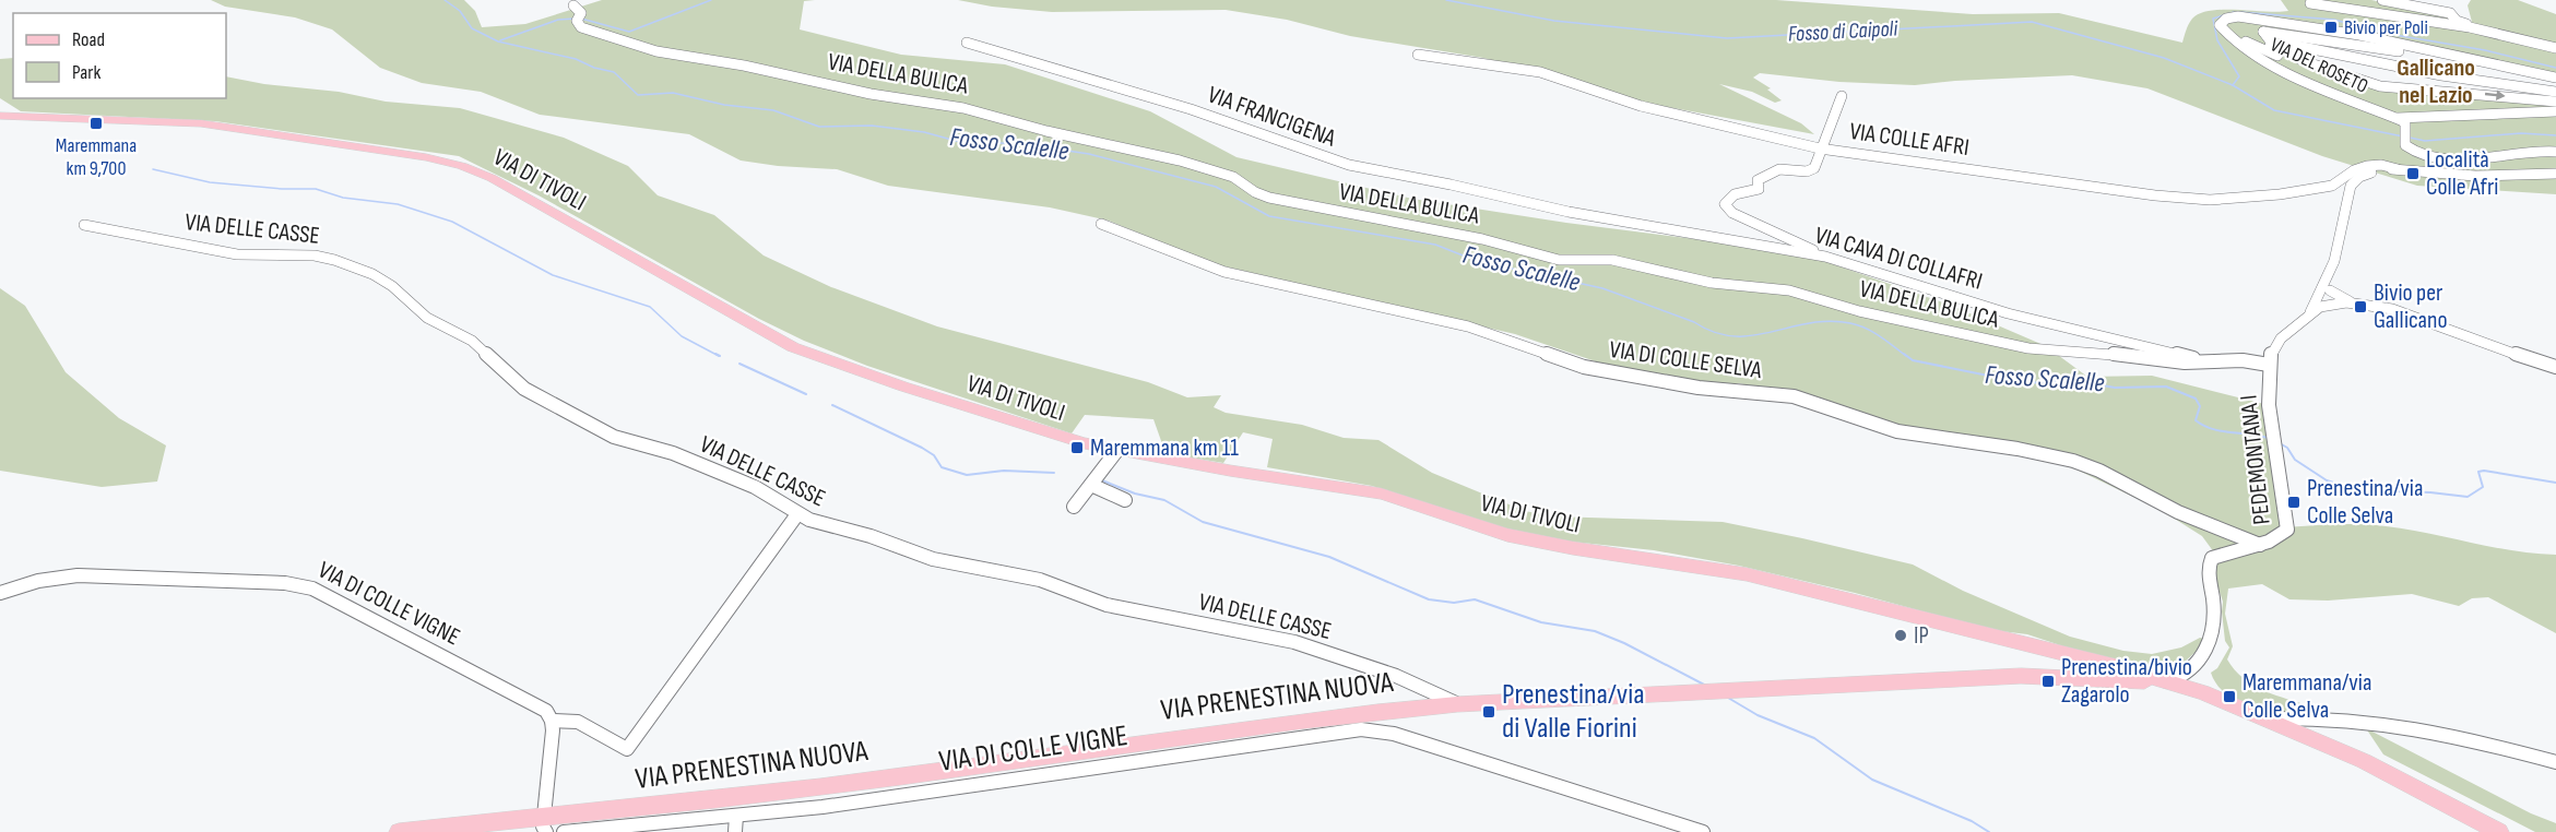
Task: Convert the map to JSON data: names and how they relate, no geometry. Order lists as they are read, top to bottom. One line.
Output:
{"streets":{"main road":["VIA DI TIVOLI","VIA PRENESTINA NUOVA"],"street":["VIA DEL ROSETO","VIA DELLA BULICA","VIA FRANCIGENA","VIA COLLE AFRI","VIA DELLE CASSE","VIA CAVA DI COLLAFRI","VIA DI COLLE SELVA","PEDEMONTANA I","VIA DI COLLE VIGNE"]},"crossings":[["VIA DELLA BULICA","VIA CAVA DI COLLAFRI"],["VIA DELLA BULICA","PEDEMONTANA I"],["VIA FRANCIGENA","VIA CAVA DI COLLAFRI"],["VIA DI TIVOLI","PEDEMONTANA I"],["VIA DI TIVOLI","VIA PRENESTINA NUOVA"],["VIA DELLE CASSE","VIA PRENESTINA NUOVA"],["VIA DI COLLE SELVA","PEDEMONTANA I"],["PEDEMONTANA I","VIA PRENESTINA NUOVA"]],"districts":["Gallicano nel Lazio"],"water":["Fosso di Caipoli","Fosso Scalelle"],"places":{"transit":["Bivio per Poli","Maremmana km 9,700","Località Colle Afri","Bivio per Gallicano","Maremmana km 11","Prenestina/via Colle Selva","Prenestina/bivio Zagarolo","Maremmana/via Colle Selva","Prenestina/via di Valle Fiorini"],"other":["IP"]},"legend":["Road","Park"]}
